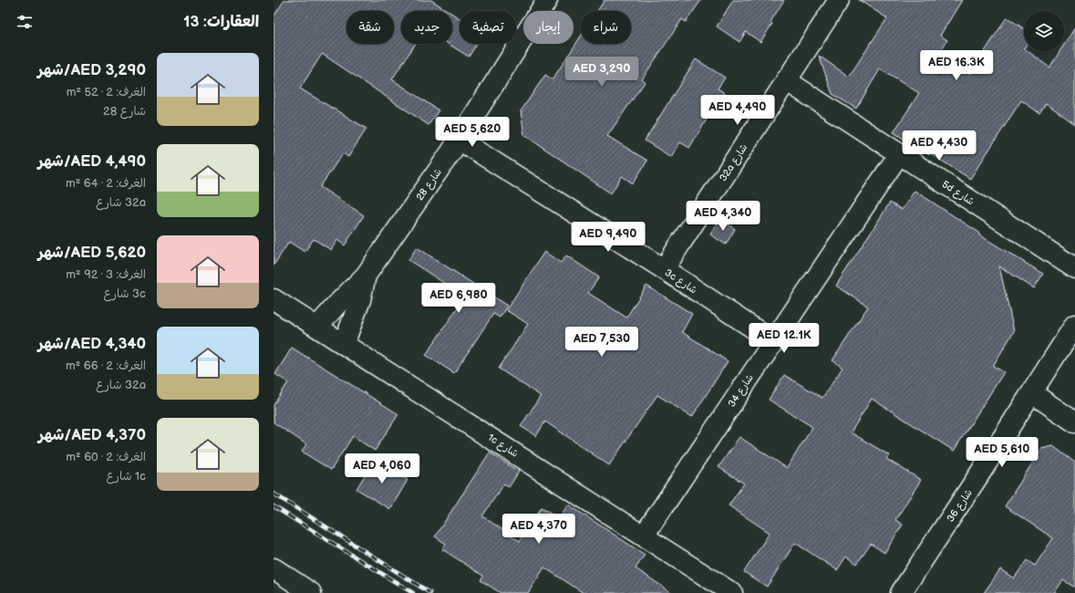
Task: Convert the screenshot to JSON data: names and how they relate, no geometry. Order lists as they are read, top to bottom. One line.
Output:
{"streets":{"street":["32a شارع","شارع 28","5d شارع","3c شارع","شارع 34","1c شارع","شارع 36"]},"crossings":[["32a شارع","5d شارع"],["32a شارع","3c شارع"],["شارع 28","3c شارع"],["شارع 28","1c شارع"],["5d شارع","شارع 34"],["3c شارع","شارع 34"],["شارع 34","1c شارع"]],"page":{"heading":"العقارات: 13","chip":["شراء","إيجار","تصفية","جديد","شقة"],"list":[{"name":"AED 3,290/شهر","note":"الغرف: 2 · 52 m² · شارع 28"},{"name":"AED 4,490/شهر","note":"الغرف: 2 · 64 m² · 32a شارع"},{"name":"AED 5,620/شهر","note":"الغرف: 3 · 92 m² · 3c شارع"},{"name":"AED 4,340/شهر","note":"الغرف: 2 · 66 m² · 32a شارع"},{"name":"AED 4,370/شهر","note":"الغرف: 2 · 60 m² · 1c شارع"}],"price":["AED 16.3K","AED 3,290","AED 4,490","AED 5,620","AED 4,430","AED 4,340","AED 9,490","AED 6,980","AED 12.1K","AED 7,530","AED 5,610","AED 4,060","AED 4,370"]}}
